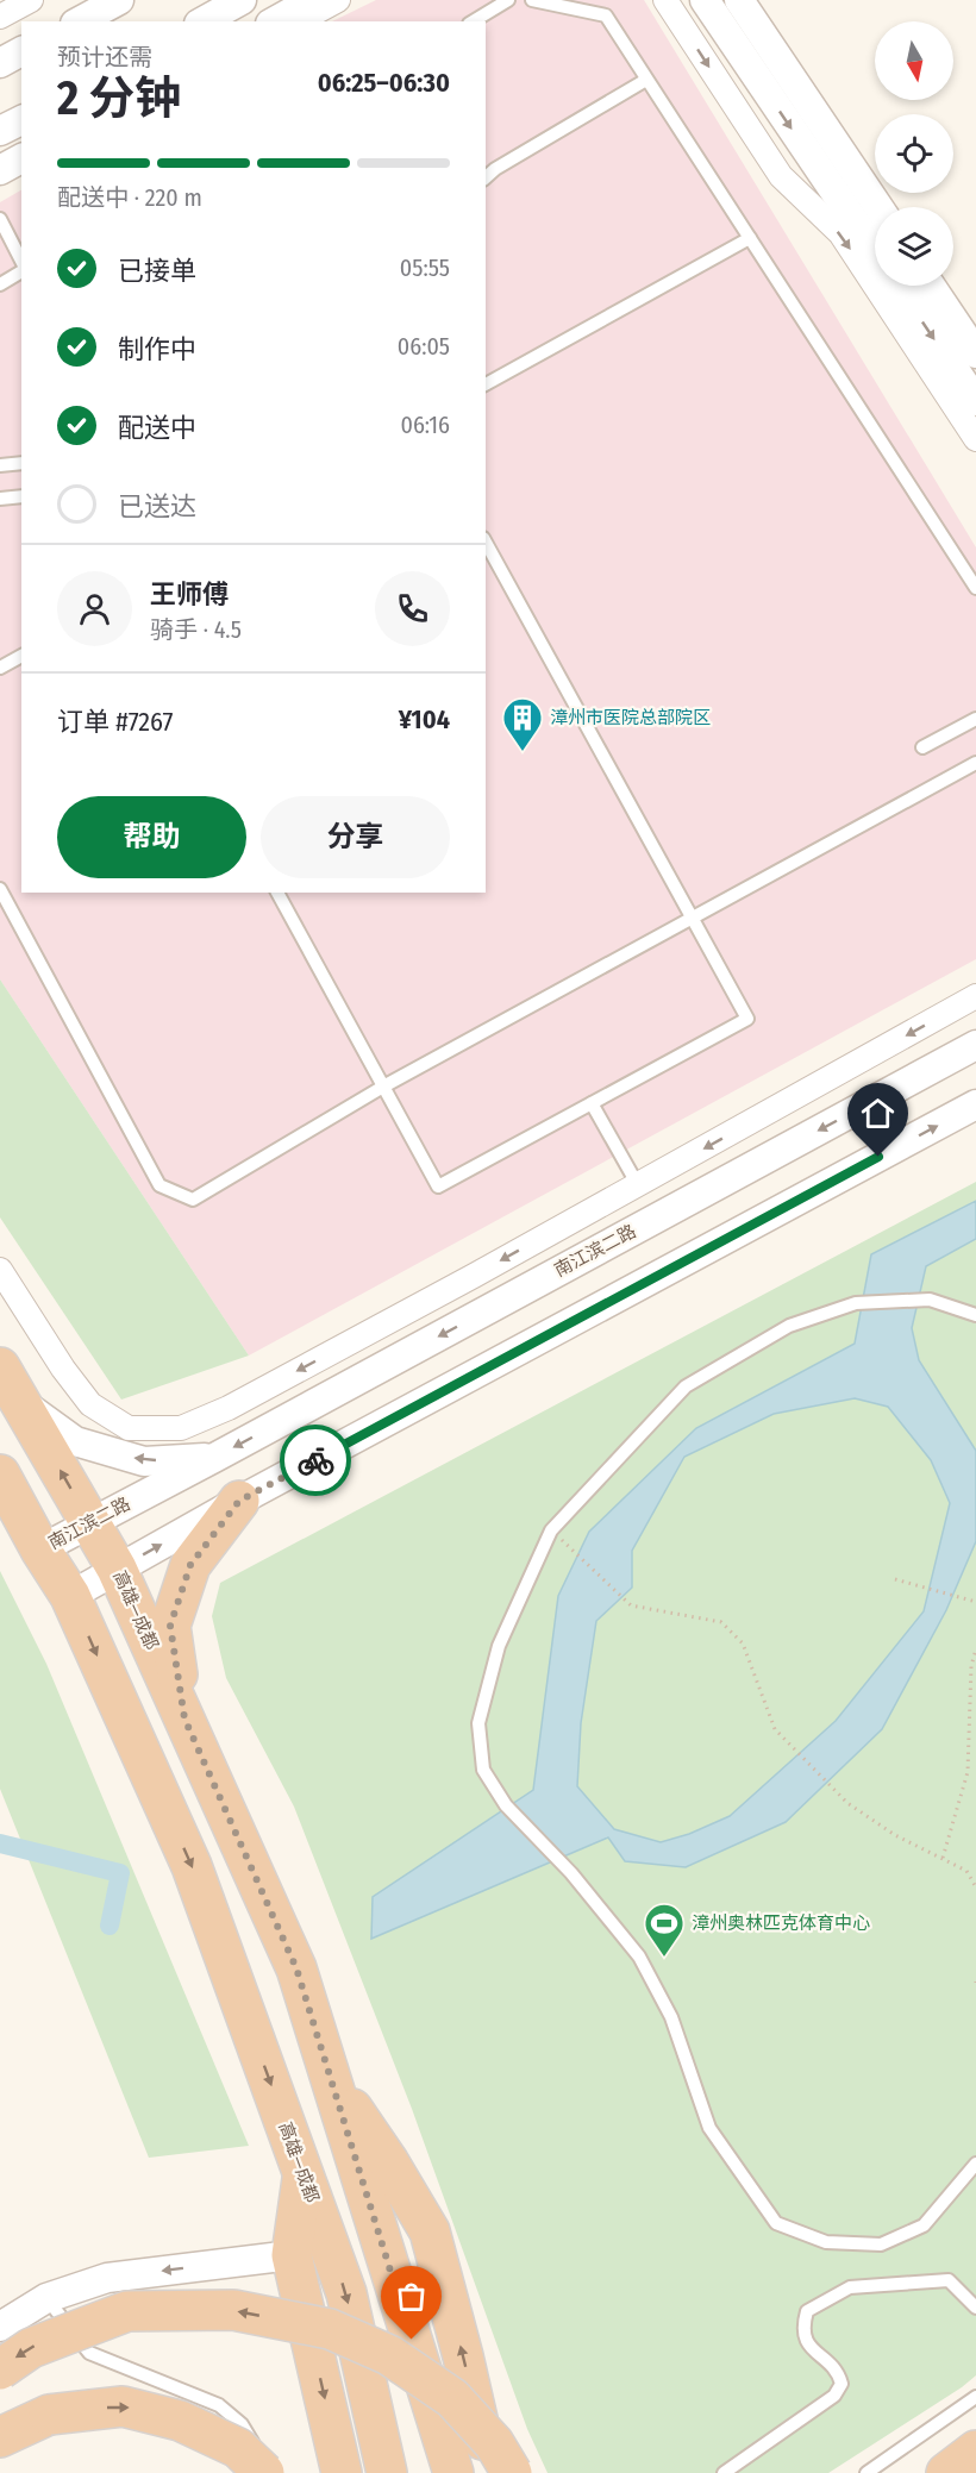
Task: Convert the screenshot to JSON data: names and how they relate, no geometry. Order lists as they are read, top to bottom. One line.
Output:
{"streets":{"highway":["高雄—成都"],"street":["南江滨二路"]},"crossings":[["南江滨二路","高雄—成都"]],"places":{"building":["漳州市医院总部院区"],"sports":["漳州奥林匹克体育中心"]},"north":"bottom","page":{"heading":["2 分钟","预计还需","06:25–06:30"],"panel":["王师傅","骑手 · 4.5","订单 #7267","¥104"],"bar":"配送中 · 220 m","list":[["已接单","05:55"],["制作中","06:05"],["配送中","06:16"],"已送达"],"buttons":["帮助","分享"]}}
